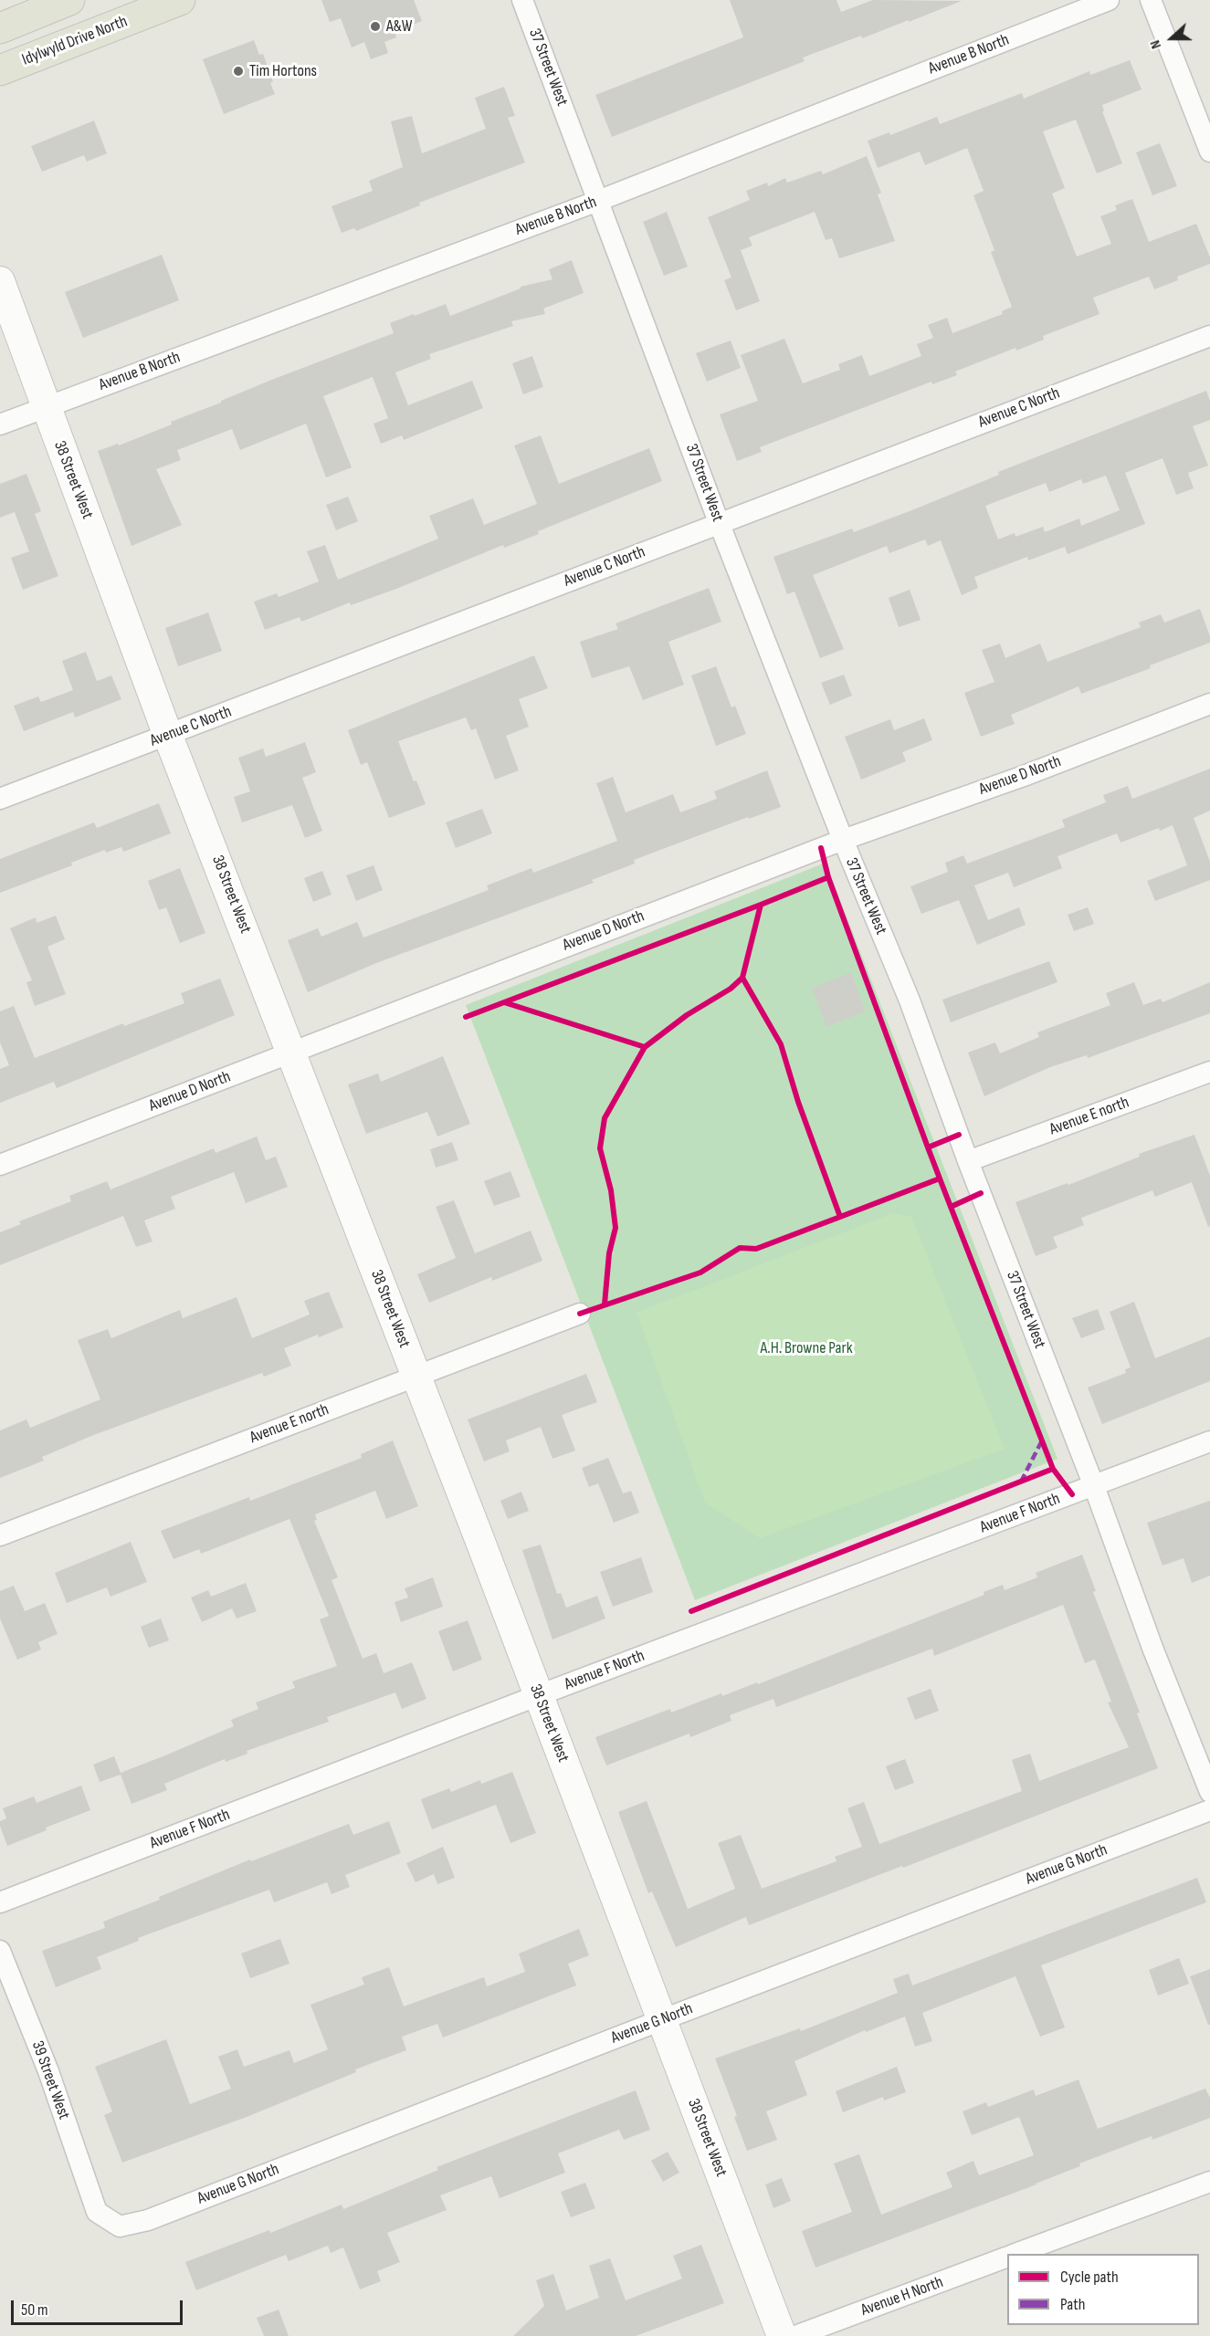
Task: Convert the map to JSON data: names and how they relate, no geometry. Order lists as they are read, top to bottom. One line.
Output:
{"streets":{"main road":["Idylwyld Drive North"],"street":["Avenue B North","37 Street West","Avenue C North","38 Street West","Avenue D North","Avenue E north","Avenue F North","Avenue G North","39 Street West","Avenue H North"]},"crossings":[["Avenue B North","37 Street West"],["Avenue B North","38 Street West"],["37 Street West","Avenue C North"],["37 Street West","Avenue D North"],["37 Street West","Avenue E north"],["37 Street West","Avenue F North"],["Avenue C North","38 Street West"],["38 Street West","Avenue D North"],["38 Street West","Avenue E north"],["38 Street West","Avenue F North"],["38 Street West","Avenue G North"],["Avenue G North","39 Street West"]],"parks":["A.H. Browne Park"],"places":["A&W","Tim Hortons"],"legend":["Cycle path","Path"],"scale_bar":"50 m","north":"left"}
